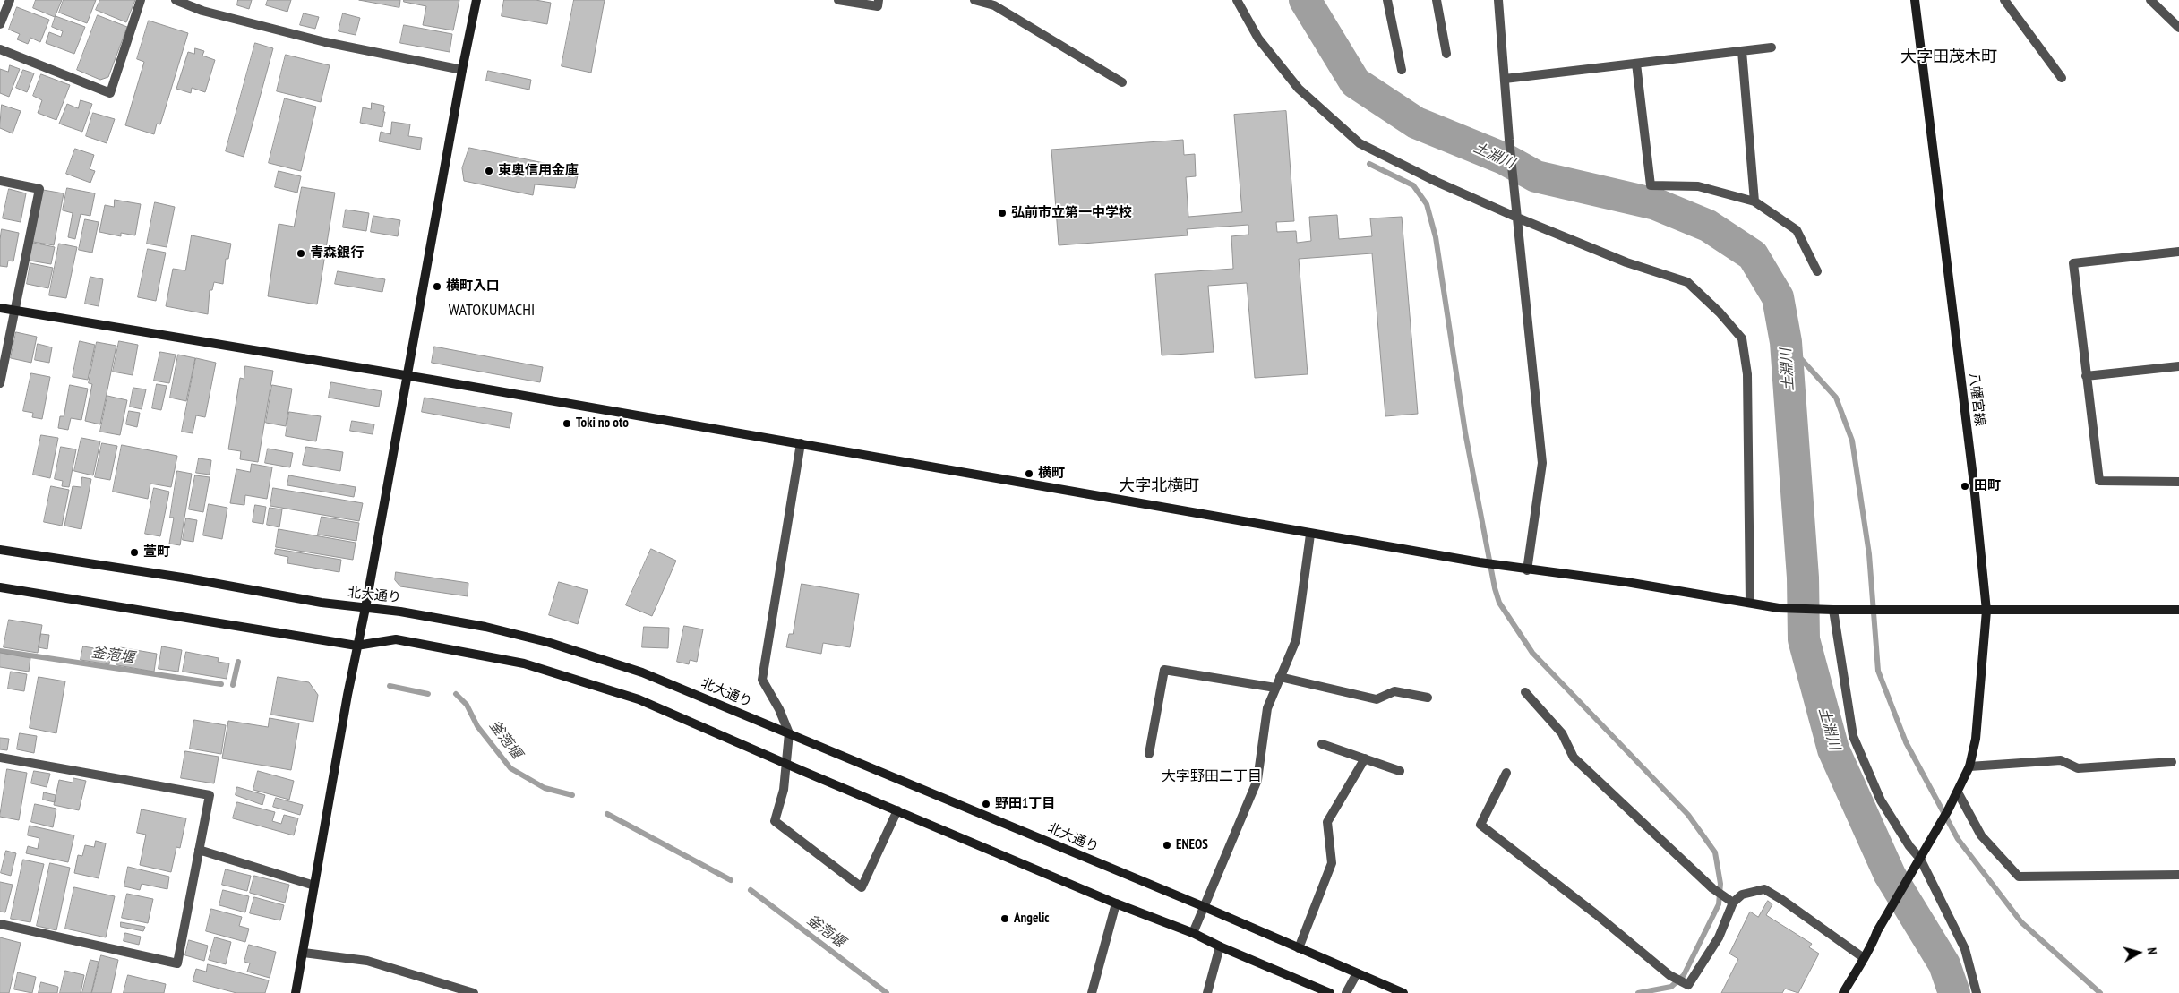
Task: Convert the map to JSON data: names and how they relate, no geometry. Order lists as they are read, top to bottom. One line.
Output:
{"streets":{"street":["八幡宮線","北大通り"]},"districts":["大字田茂木町","WATOKUMACHI","大字北横町","大字野田二丁目"],"water":["土淵川","釜萢堰"],"places":["東奥信用金庫","弘前市立第一中学校","青森銀行","横町入口","Toki no oto","横町","田町","萱町","野田1丁目","ENEOS","Angelic"],"north":"right"}
